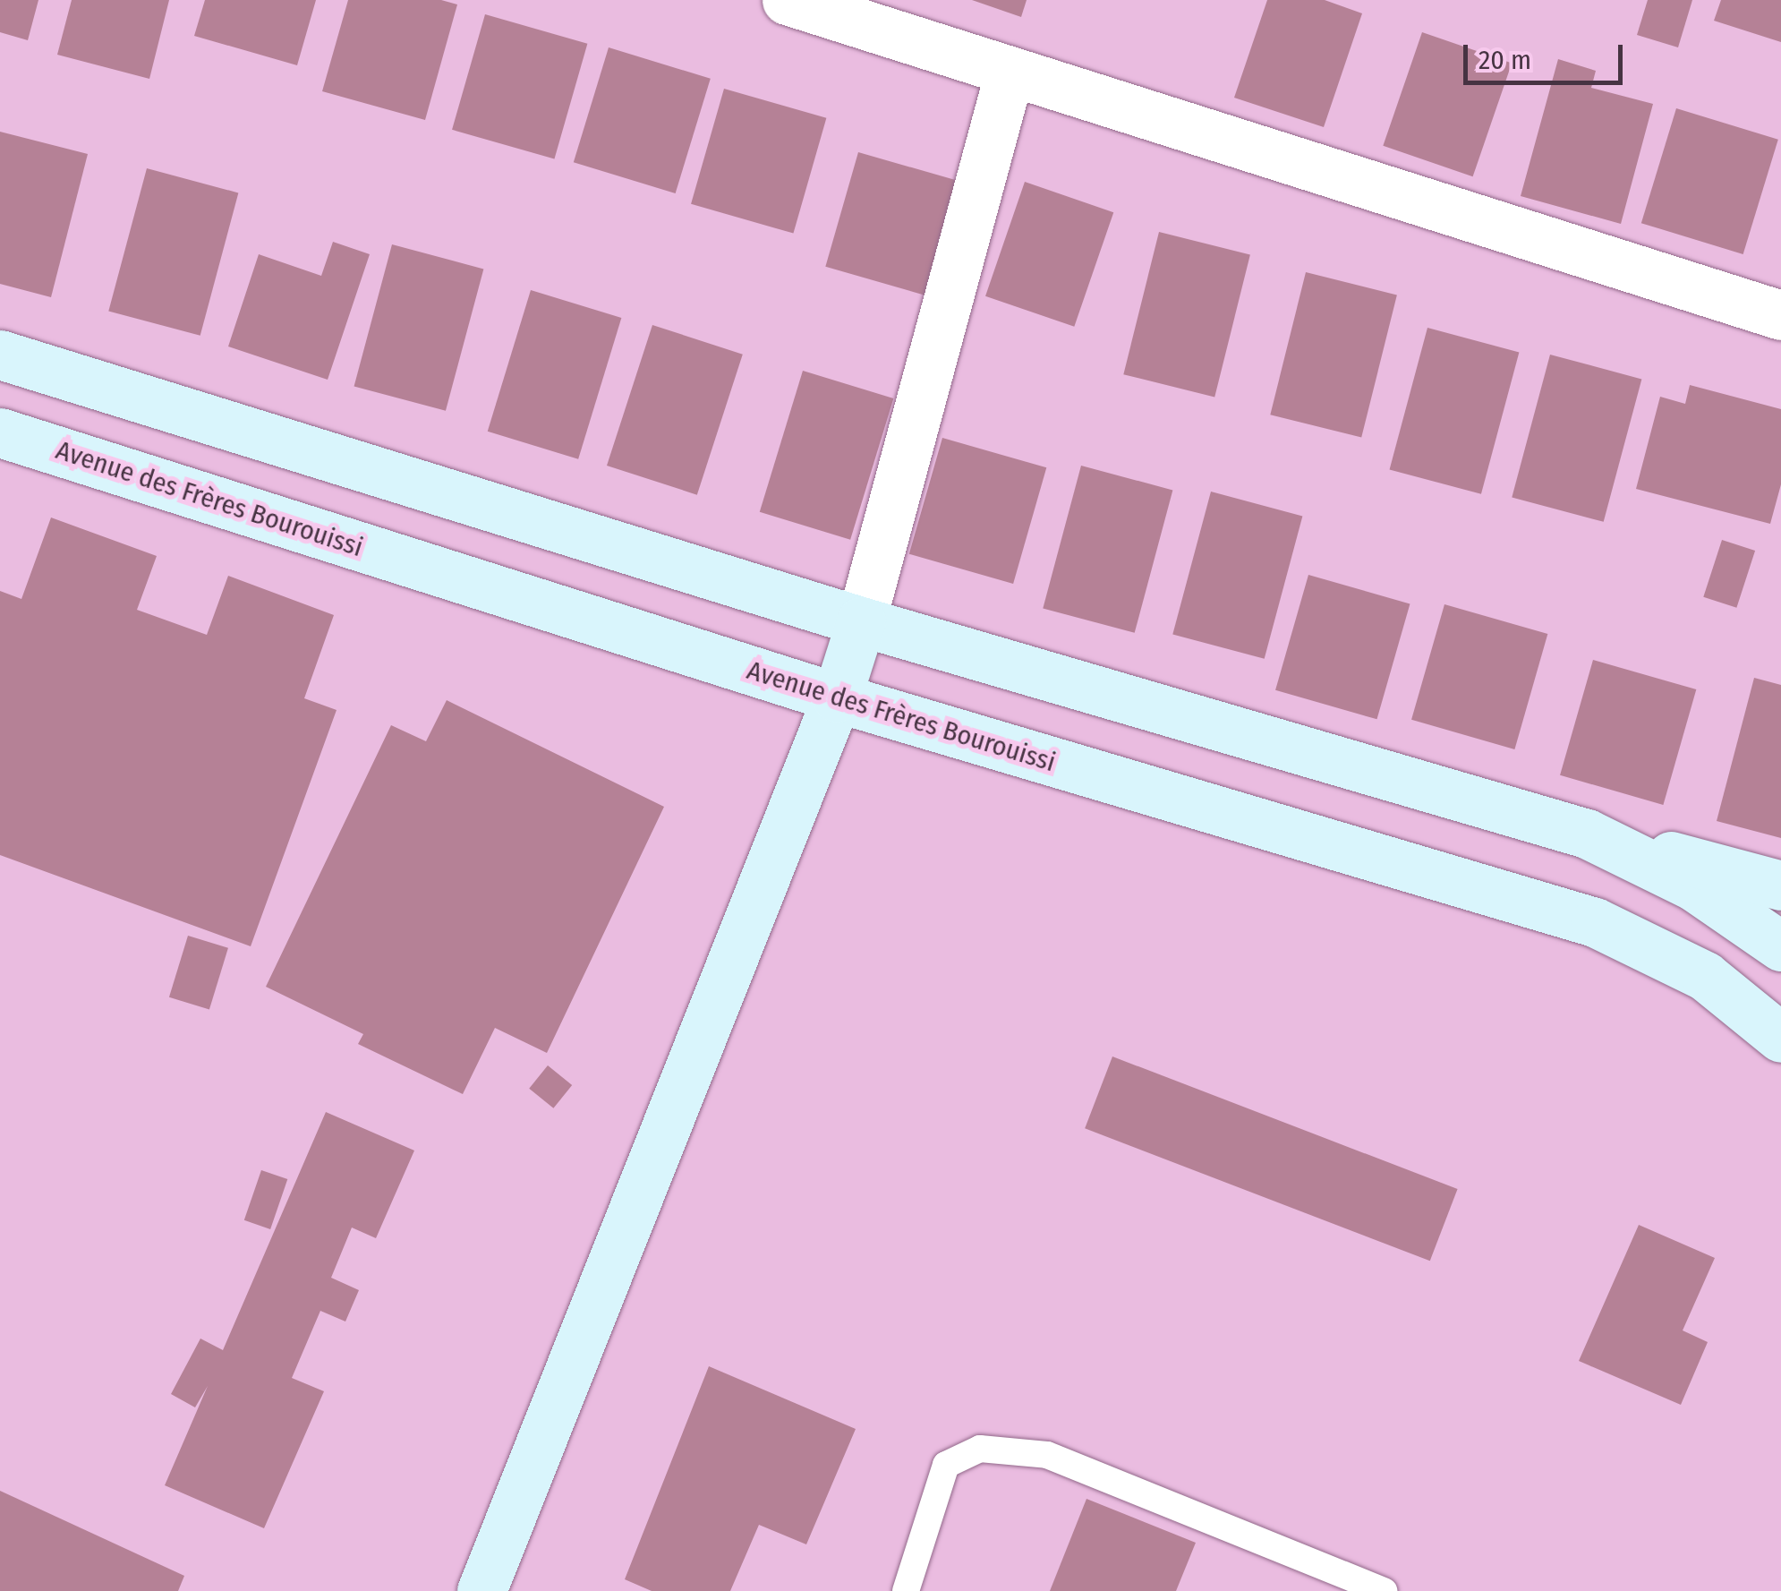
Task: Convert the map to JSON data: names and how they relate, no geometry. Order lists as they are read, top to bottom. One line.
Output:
{"streets":{"main road":["Avenue des Frères Bourouissi"]},"scale_bar":"20 m"}
